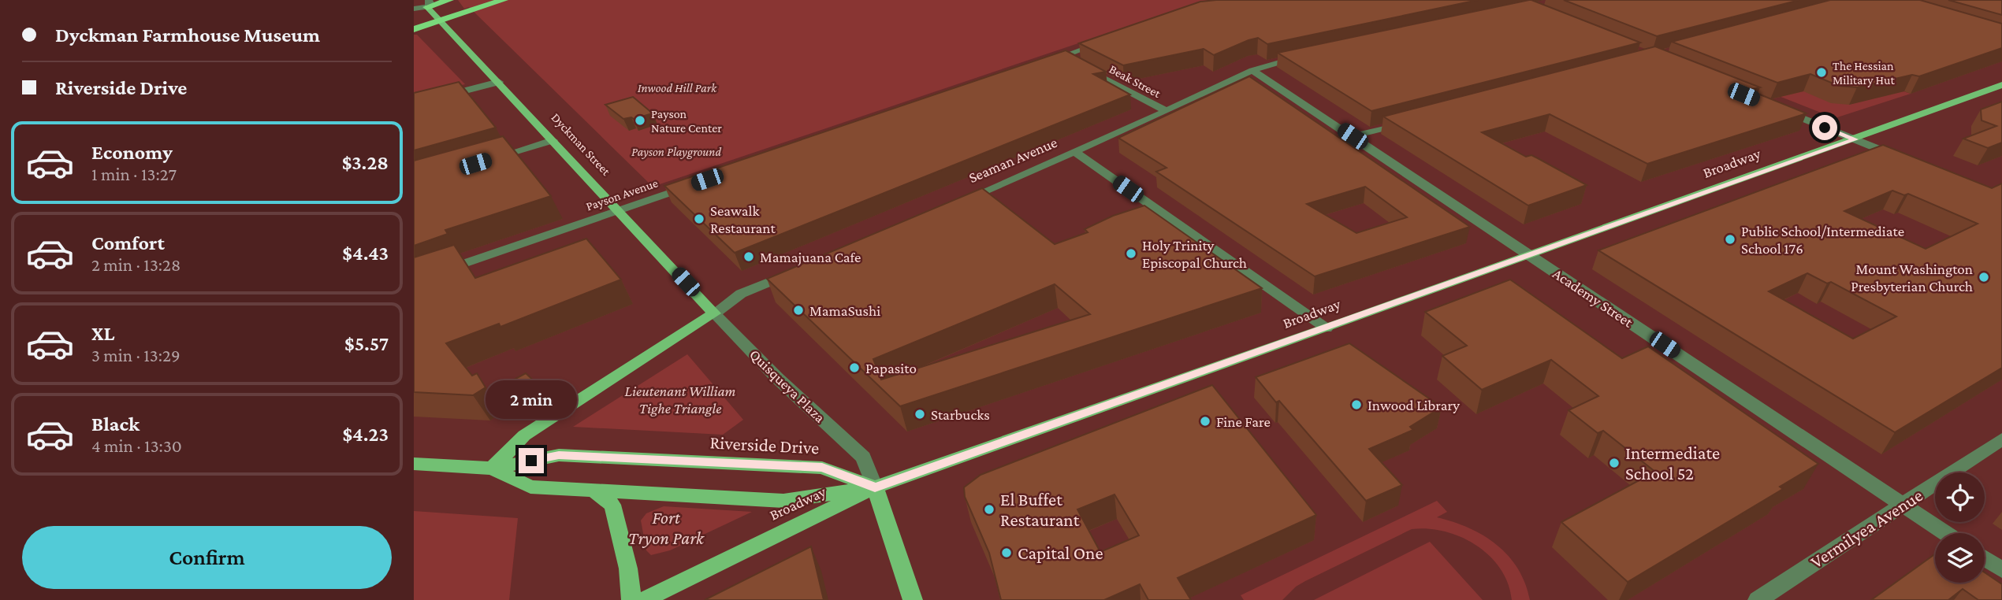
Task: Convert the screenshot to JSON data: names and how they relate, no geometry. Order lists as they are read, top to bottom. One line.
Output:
{"streets":{"main road":["Dyckman Street","Broadway","Riverside Drive"],"street":["Beak Street","Seaman Avenue","Payson Avenue","Academy Street","Quisqueya Plaza","Vermilyea Avenue"]},"crossings":[["Beak Street","Seaman Avenue"],["Dyckman Street","Payson Avenue"],["Dyckman Street","Quisqueya Plaza"],["Seaman Avenue","Academy Street"],["Broadway","Academy Street"],["Broadway","Quisqueya Plaza"],["Broadway","Riverside Drive"],["Academy Street","Vermilyea Avenue"],["Quisqueya Plaza","Riverside Drive"]],"parks":["Inwood Hill Park","Payson Playground","Lieutenant William Tighe Triangle","Fort Tryon Park"],"places":["The Hessian Military Hut","Payson Nature Center","Seawalk Restaurant","Public School/Intermediate School 176","Holy Trinity Episcopal Church","Mamajuana Cafe","Mount Washington Presbyterian Church","MamaSushi","Papasito","Inwood Library","Starbucks","Fine Fare","Intermediate School 52","El Buffet Restaurant","Capital One"],"page":{"banner":["Dyckman Farmhouse Museum","Riverside Drive"],"list":[{"name":"Economy","note":"1 min · 13:27","value":"$3.28"},{"name":"Comfort","note":"2 min · 13:28","value":"$4.43"},{"name":"XL","note":"3 min · 13:29","value":"$5.57"},{"name":"Black","note":"4 min · 13:30","value":"$4.23"}],"bubble":"2 min","buttons":"Confirm"}}
